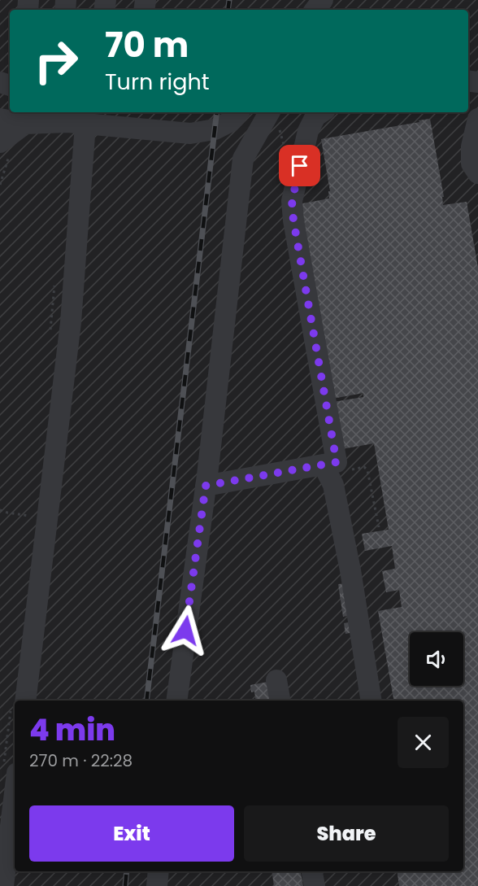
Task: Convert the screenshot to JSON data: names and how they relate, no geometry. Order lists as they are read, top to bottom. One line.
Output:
{"page":{"turn":["70 m","Turn right"],"heading":["4 min","270 m · 22:28"],"buttons":["Exit","Share"]}}
